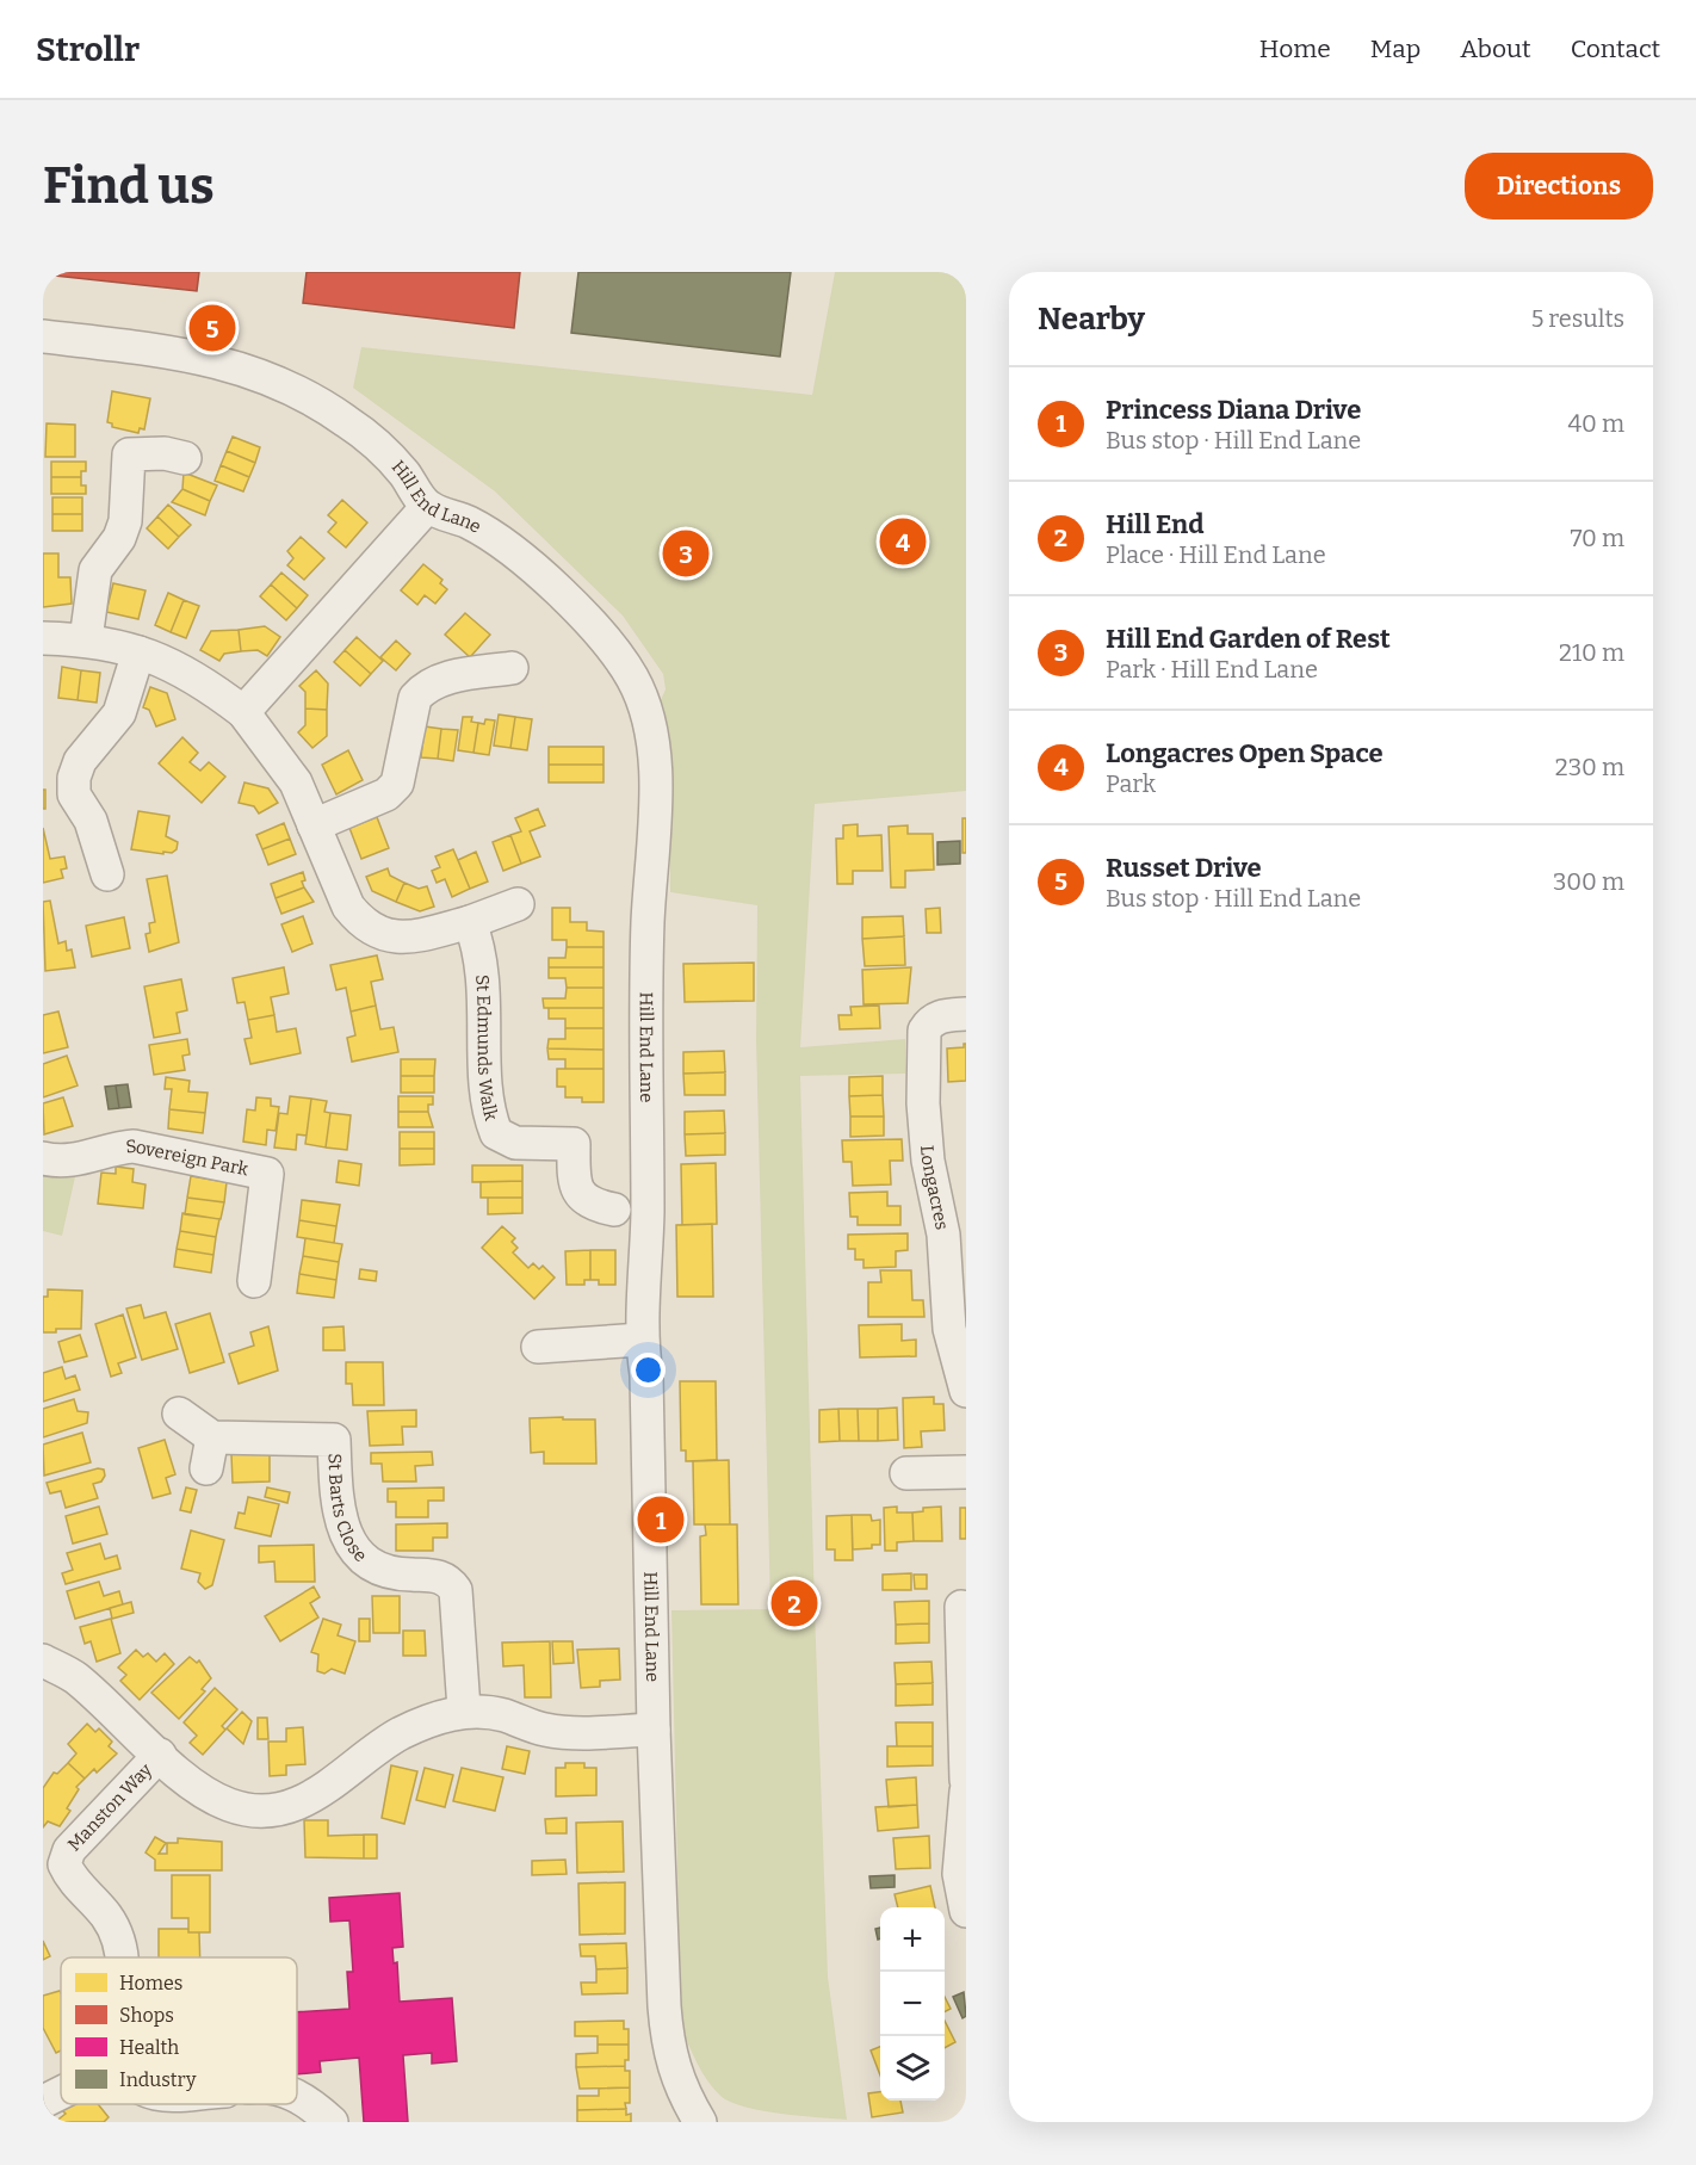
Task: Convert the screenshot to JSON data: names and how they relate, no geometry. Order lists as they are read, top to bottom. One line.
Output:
{"streets":{"street":["Hill End Lane","St Edmunds Walk","Sovereign Park","Longacres","St Barts Close","Manston Way"]},"legend":["Homes","Shops","Health","Industry"],"page":{"header":"Strollr","nav":["Home","Map","About","Contact"],"buttons":"Directions","title":"Find us","heading":["Nearby","5 results"],"pins":["5","4","3","1","2"],"list":[{"mark":"1","name":"Princess Diana Drive","note":"Bus stop · Hill End Lane","value":"40 m"},{"mark":"2","name":"Hill End","note":"Place · Hill End Lane","value":"70 m"},{"mark":"3","name":"Hill End Garden of Rest","note":"Park · Hill End Lane","value":"210 m"},{"mark":"4","name":"Longacres Open Space","note":"Park","value":"230 m"},{"mark":"5","name":"Russet Drive","note":"Bus stop · Hill End Lane","value":"300 m"}],"map_buttons":["+","−"]}}
